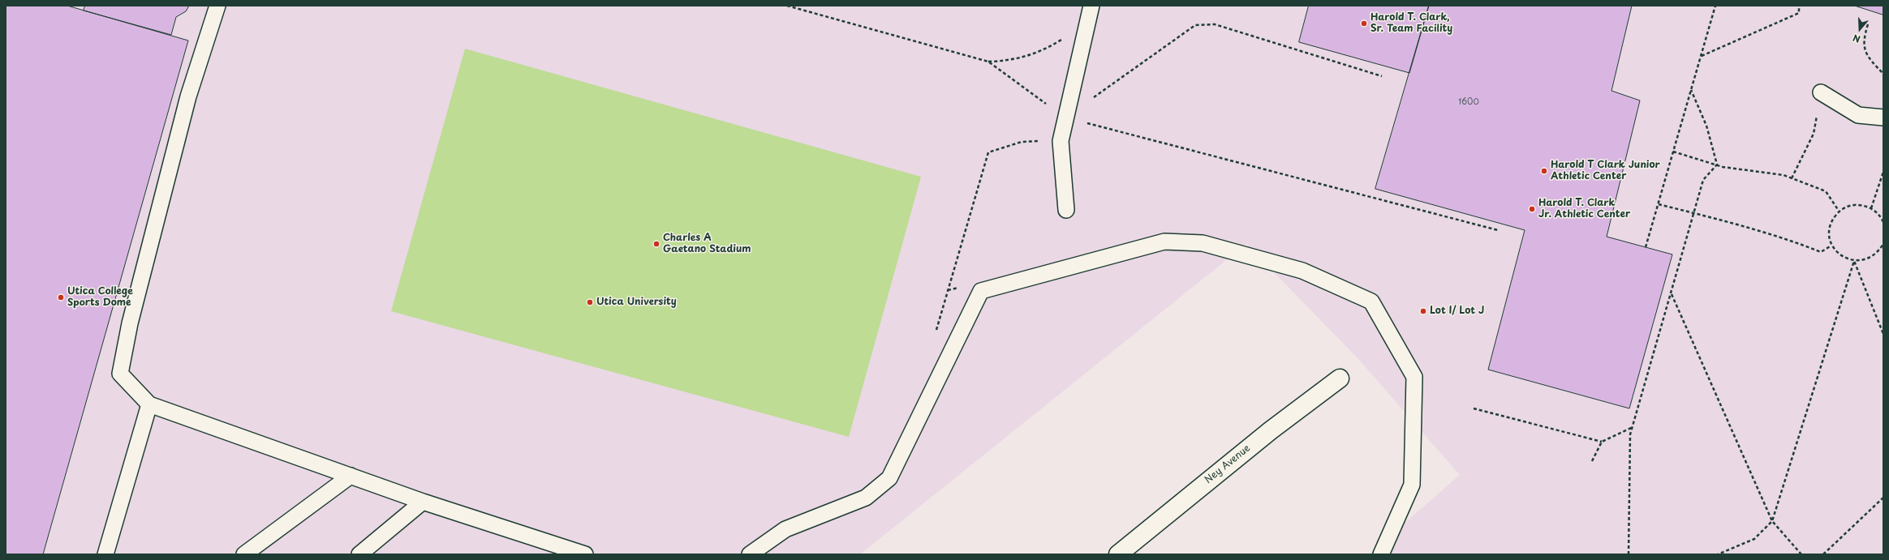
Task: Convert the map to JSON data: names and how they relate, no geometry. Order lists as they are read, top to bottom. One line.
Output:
{"streets":{"street":["Ney Avenue"]},"places":["Harold T. Clark, Sr. Team Facility","Harold T Clark Junior Athletic Center","Harold T. Clark Jr. Athletic Center","Charles A Gaetano Stadium","Utica College Sports Dome","Utica University","Lot I/ Lot J"],"house_numbers":["1600"],"north":"bottom"}
